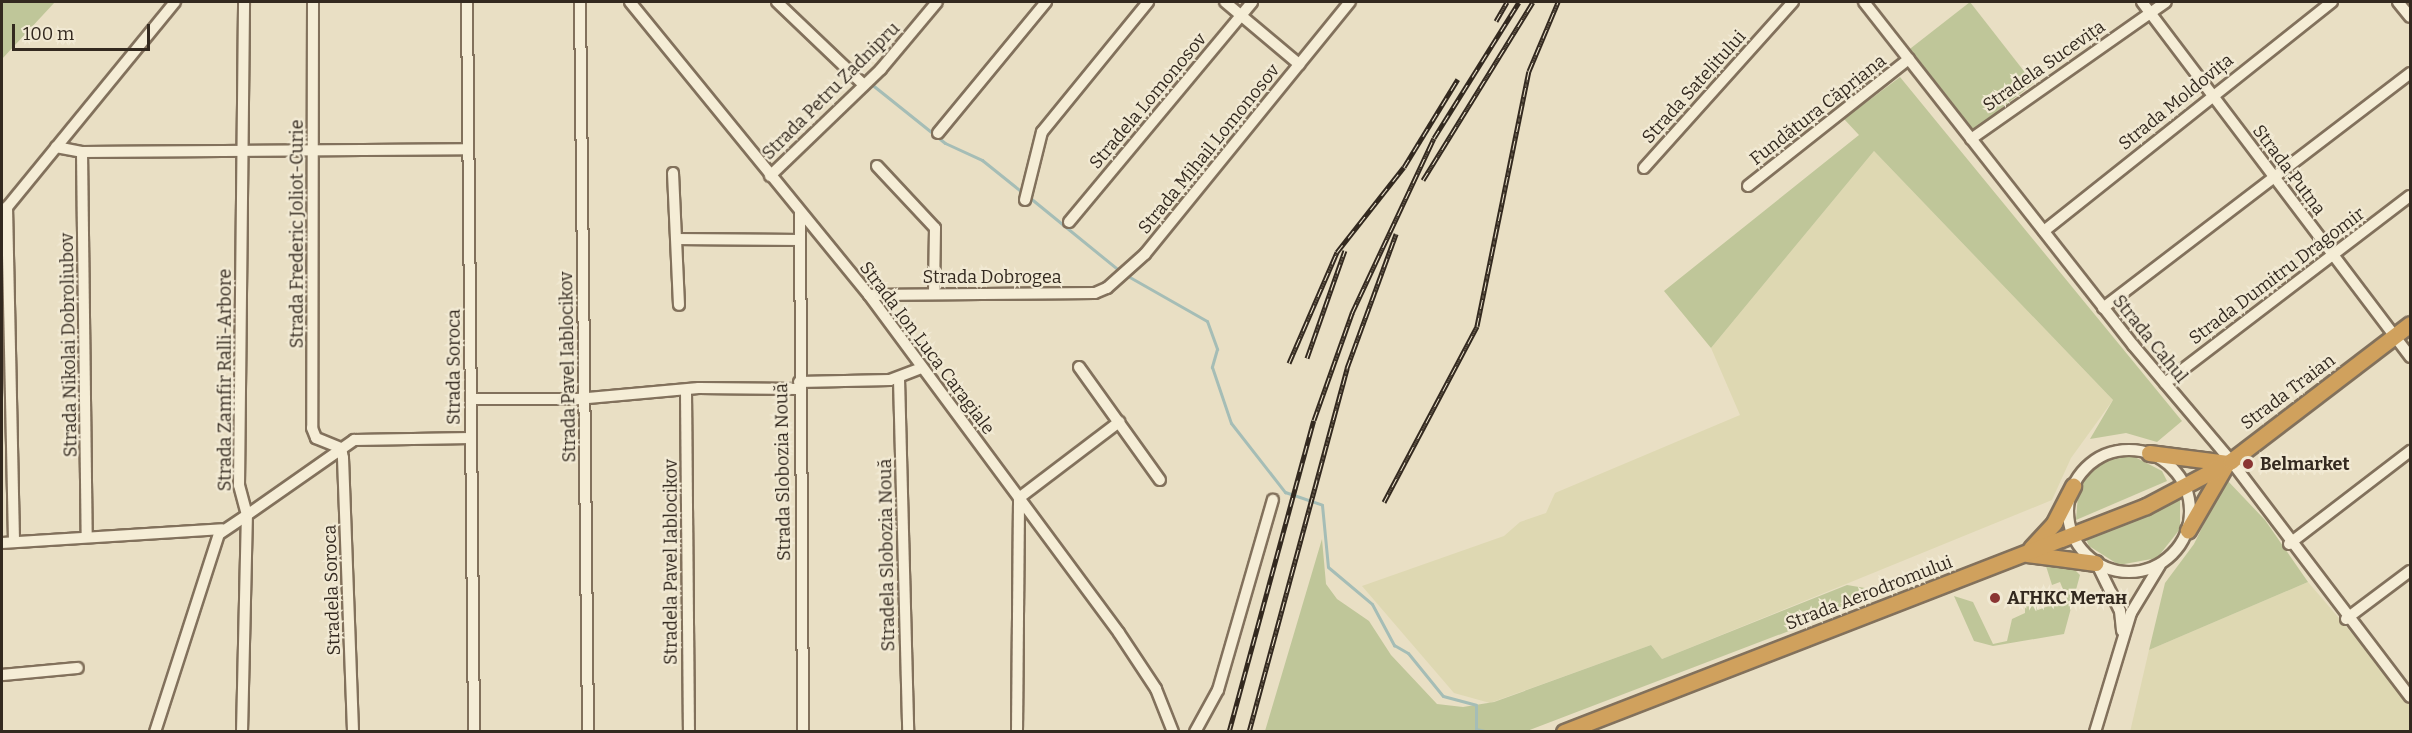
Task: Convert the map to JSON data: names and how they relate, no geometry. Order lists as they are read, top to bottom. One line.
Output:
{"streets":{"highway":["Strada Trаian","Strada Aerodromului"],"street":["Stradela Sucevița","Strada Satelitului","Strada Petru Zadnipru","Stradela Lomonosov","Strada Moldovița","Fundătura Căpriana","Strada Mihail Lomonosov","Strada Putna","Strada Frederic Joliot-Curie","Strada Dumitru Dragomir","Strada Dobrogea","Strada Cahul","Strada Nikolai Dobroliubov","Strada Ion Luca Caragiale","Strada Soroca","Strada Pavel Iablocikov","Strada Zamfir Ralli-Arbore","Strada Slobozia Nouă","Stradela Slobozia Nouă","Stradela Pavel Iablocikov","Stradela Sorocа"]},"crossings":[["Stradela Sucevița","Strada Putna"],["Stradela Sucevița","Strada Cahul"],["Strada Petru Zadnipru","Strada Ion Luca Caragiale"],["Strada Moldovița","Strada Putna"],["Strada Moldovița","Strada Cahul"],["Fundătura Căpriana","Strada Cahul"],["Strada Mihail Lomonosov","Strada Dobrogea"],["Strada Putna","Strada Dumitru Dragomir"],["Strada Putna","Strada Trаian"],["Strada Frederic Joliot-Curie","Stradela Sorocа"],["Strada Dumitru Dragomir","Strada Cahul"],["Strada Dobrogea","Strada Ion Luca Caragiale"],["Strada Cahul","Strada Trаian"],["Strada Ion Luca Caragiale","Strada Slobozia Nouă"],["Strada Trаian","Strada Aerodromului"]],"places":["Belmarket","АГНКС Метан"],"scale_bar":"100 m"}
